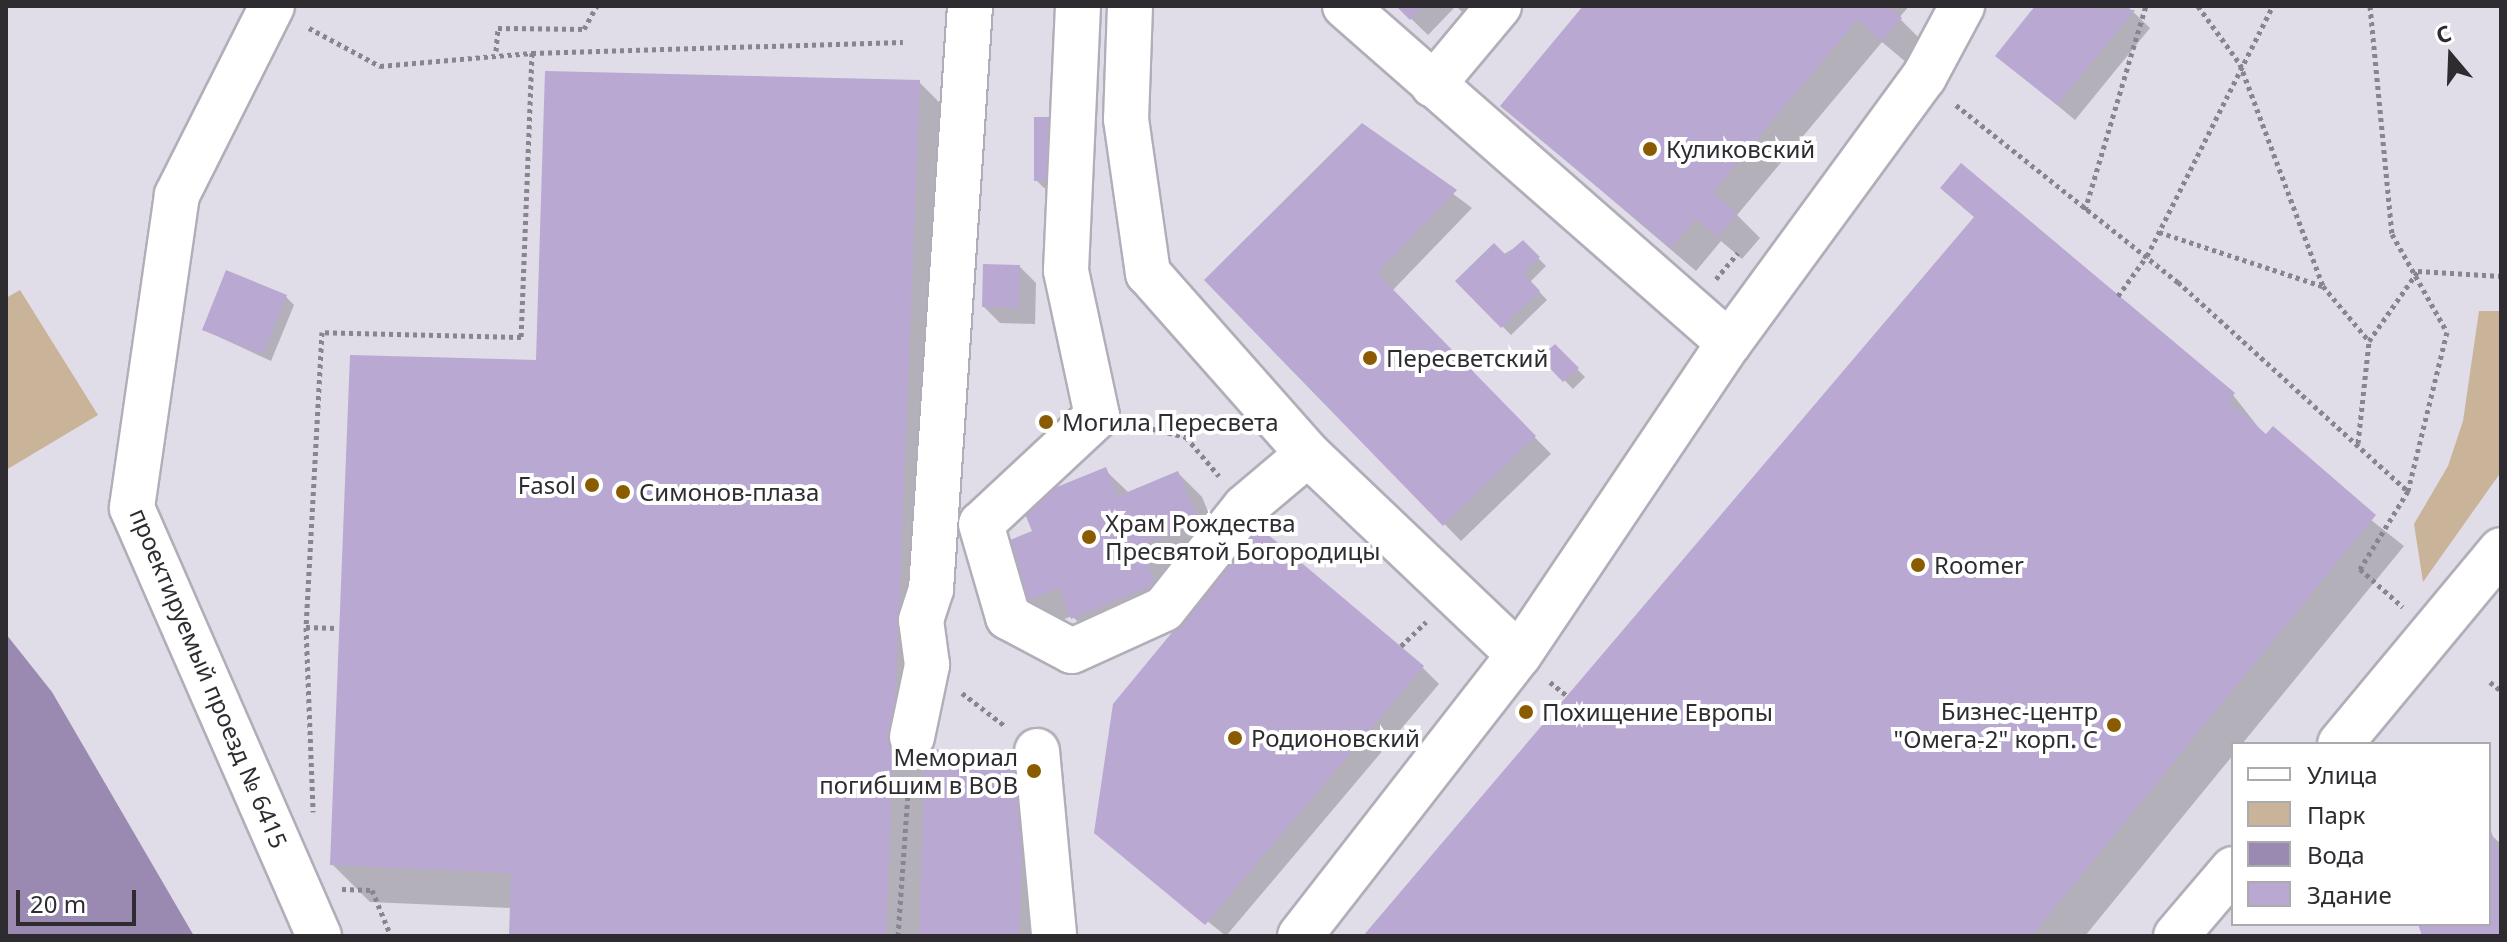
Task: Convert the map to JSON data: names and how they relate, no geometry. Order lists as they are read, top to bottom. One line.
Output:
{"streets":{"street":["проектируемый проезд № 6415"]},"places":["Куликовский","Пересветский","Могила Пересвета","Fasol","Симонов-плаза","Храм Рождества Пресвятой Богородицы","Roomer","Похищение Европы","Бизнес-центр \"Омега-2\" корп. C","Родионовский","Мемориал погибшим в ВОВ"],"legend":["Улица","Парк","Вода","Здание"],"scale_bar":"20 m","north":"top"}
